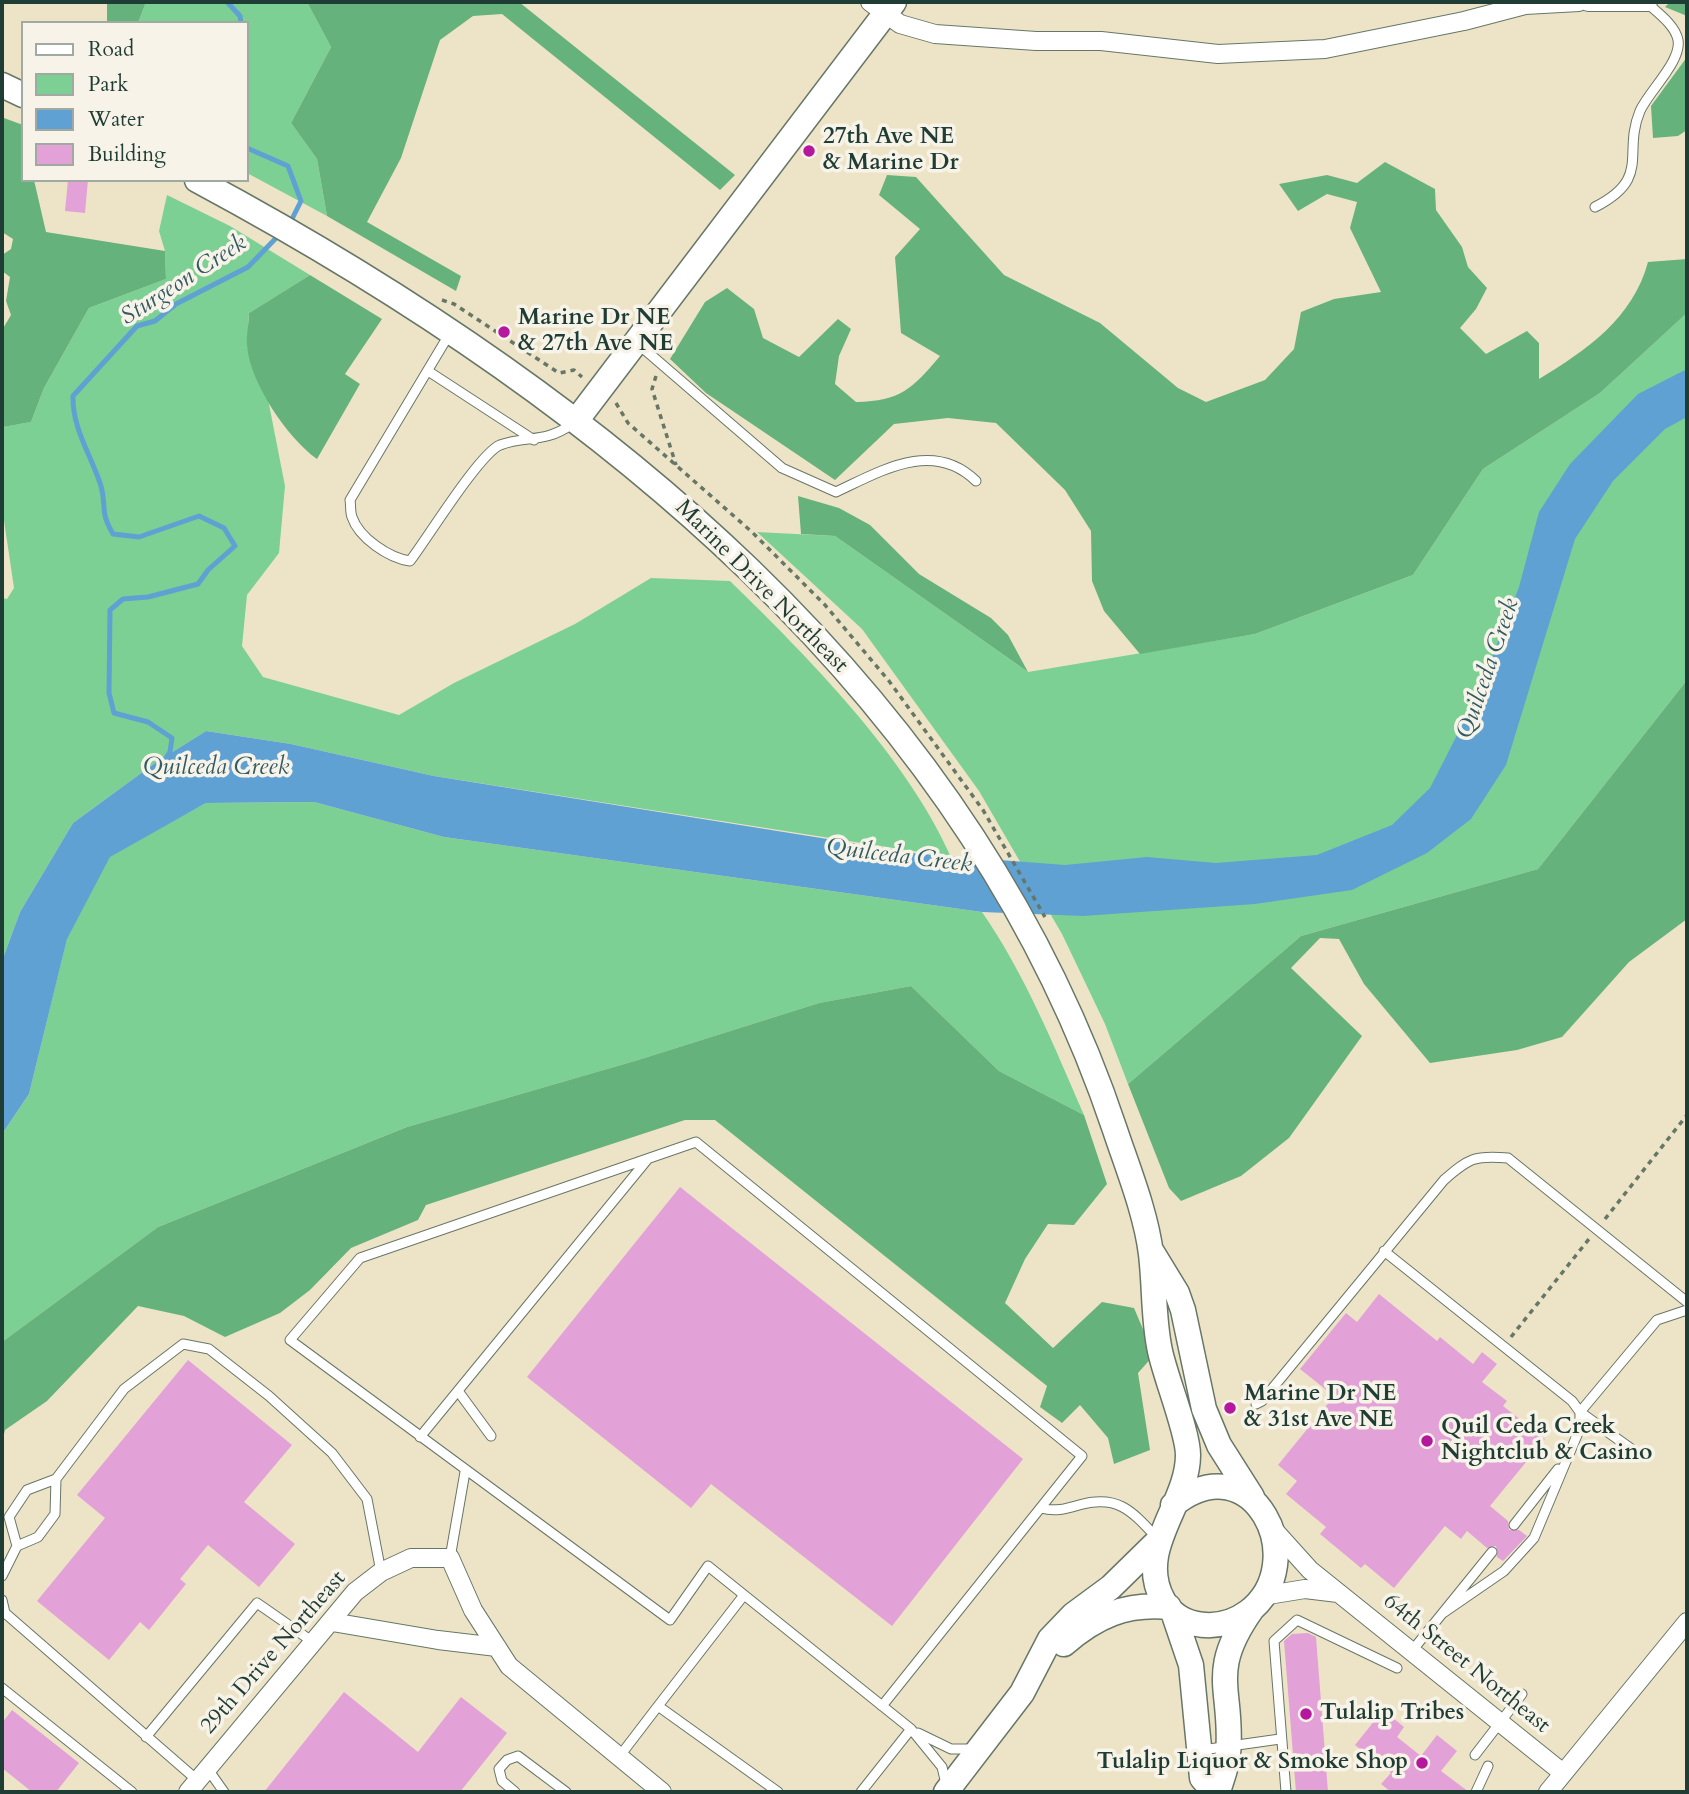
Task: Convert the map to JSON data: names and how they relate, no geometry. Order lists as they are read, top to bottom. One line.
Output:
{"streets":{"main road":["Marine Drive Northeast"],"street":["29th Drive Northeast","64th Street Northeast"]},"crossings":[["Marine Drive Northeast","64th Street Northeast"]],"water":["Sturgeon Creek","Quilceda Creek"],"places":["27th Ave NE & Marine Dr","Marine Dr NE & 27th Ave NE","Marine Dr NE & 31st Ave NE","Quil Ceda Creek Nightclub & Casino","Tulalip Tribes","Tulalip Liquor & Smoke Shop"],"legend":["Road","Park","Water","Building"]}
